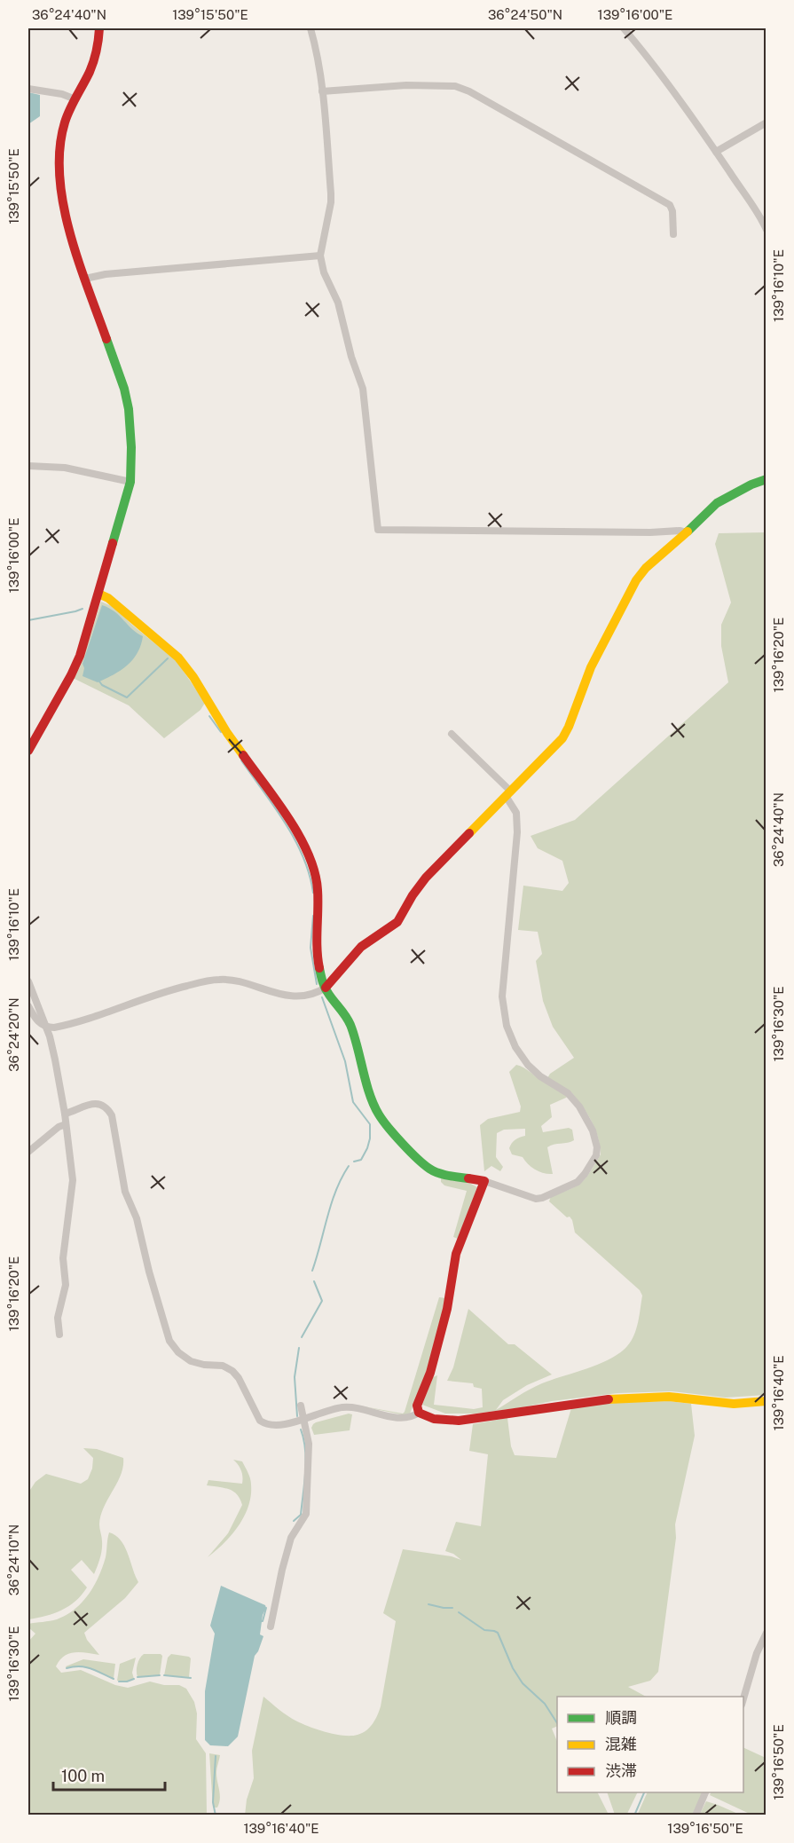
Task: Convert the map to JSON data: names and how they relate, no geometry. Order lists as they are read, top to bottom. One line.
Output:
{"legend":["順調","混雑","渋滞"],"scale_bar":"100 m","coordinates":["36°24'40\"N","139°15'50\"E","36°24'50\"N","139°16'00\"E","139°16'10\"E","139°16'20\"E","139°16'30\"E","36°24'20\"N","139°16'40\"E","36°24'10\"N","139°16'50\"E"]}
